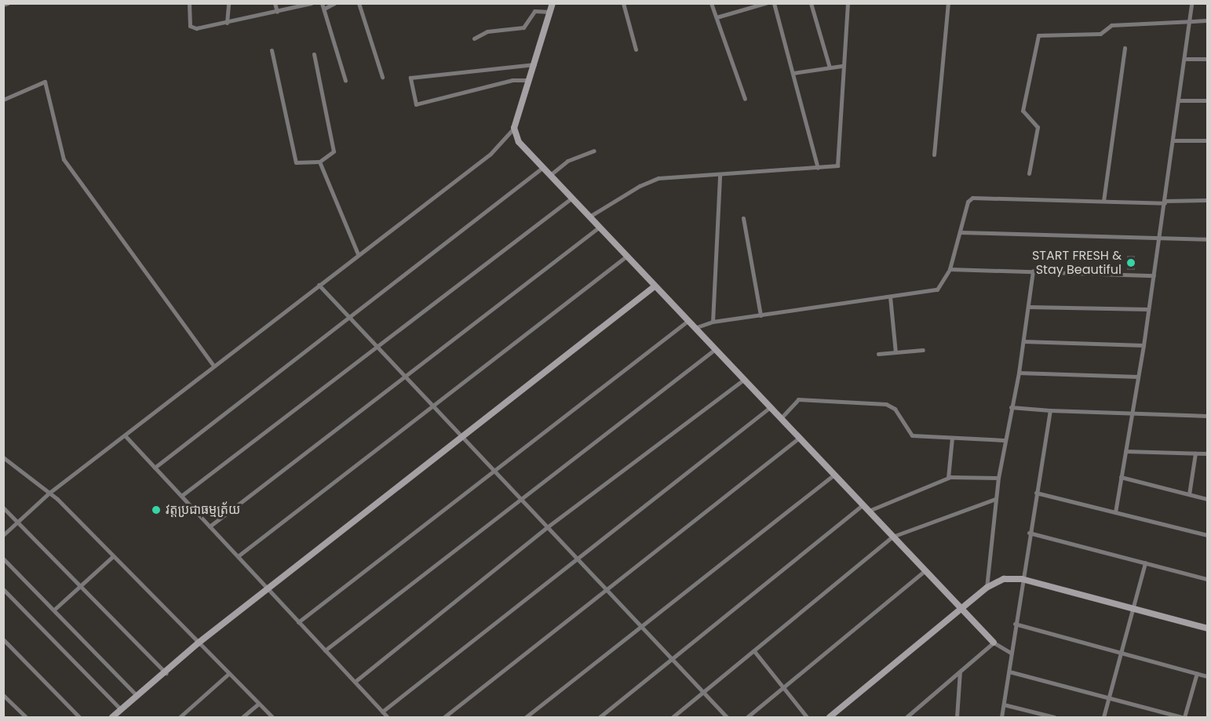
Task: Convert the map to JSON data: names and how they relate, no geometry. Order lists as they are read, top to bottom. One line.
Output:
{"places":["START FRESH & Stay Beautiful","វត្តប្រជាធម្មត្រ័យ"]}
